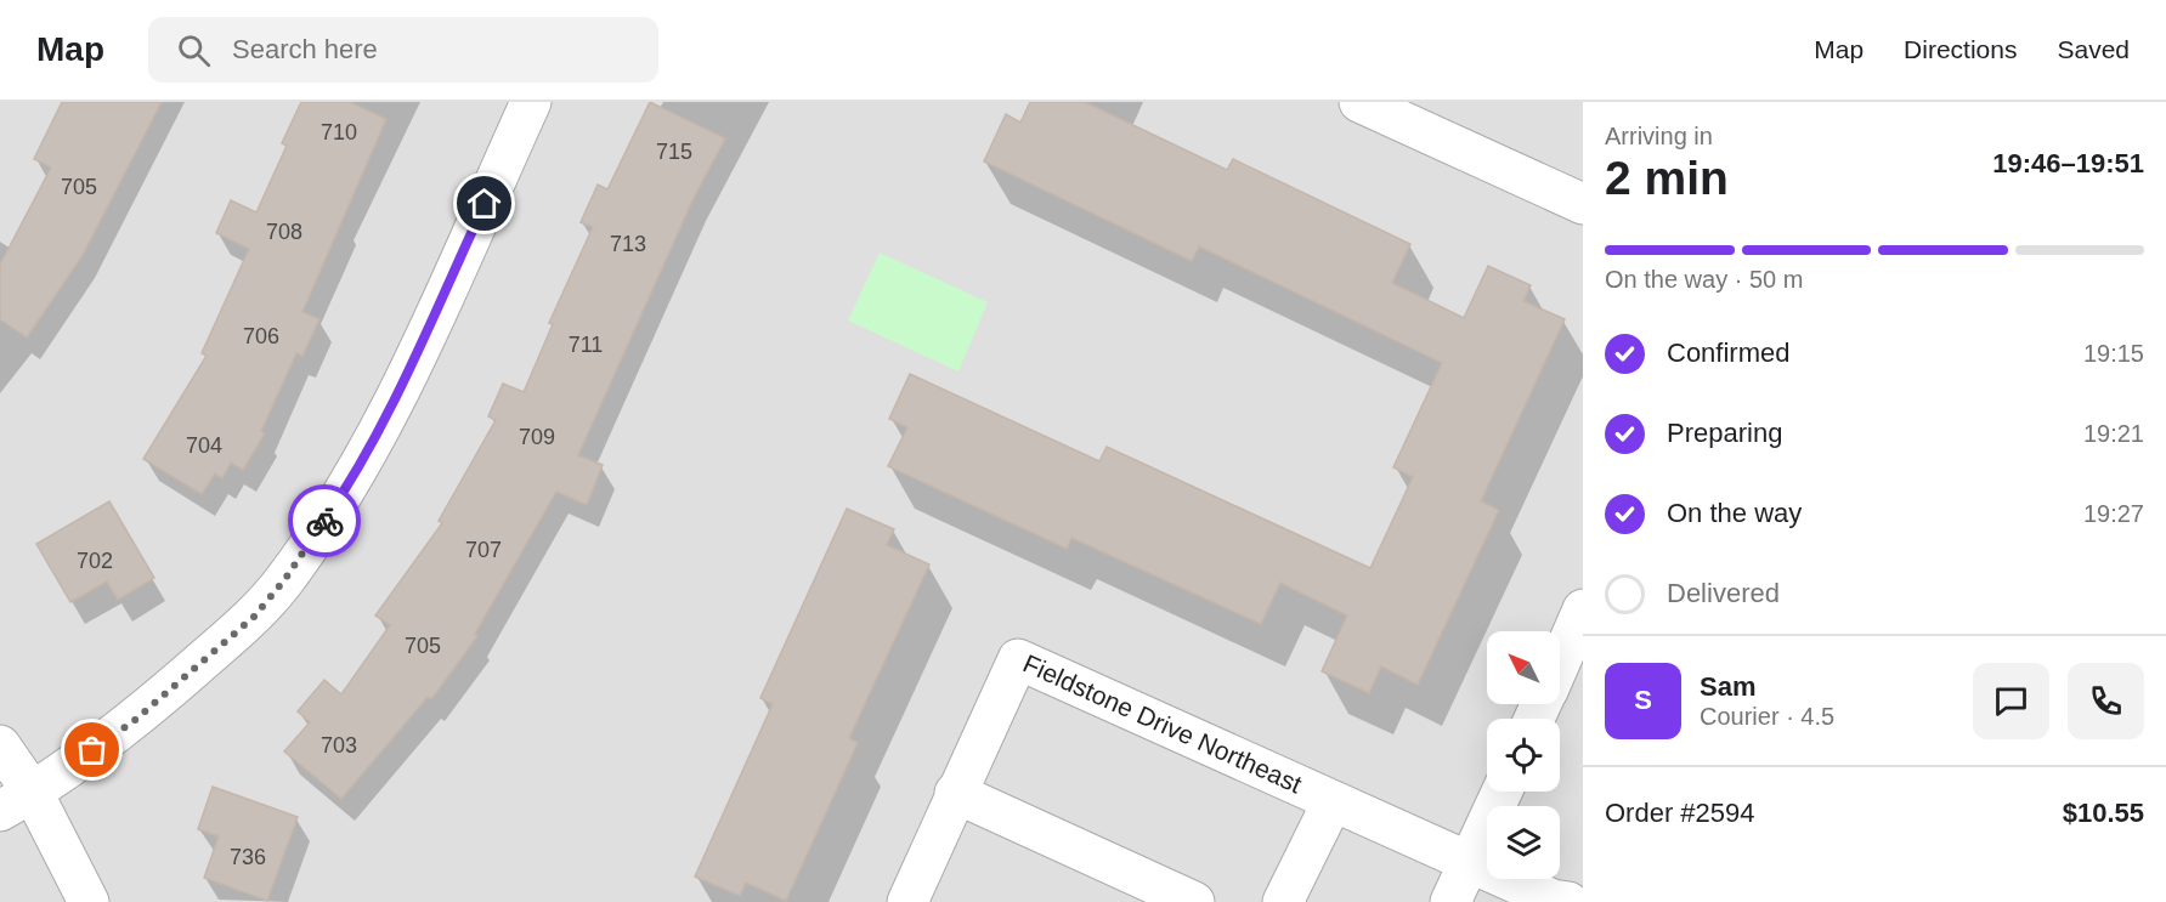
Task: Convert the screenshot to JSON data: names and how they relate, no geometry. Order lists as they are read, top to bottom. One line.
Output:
{"streets":{"street":["Fieldstone Drive Northeast"]},"house_numbers":["710","715","705","708","713","706","711","709","704","707","702","705","703","736"],"north":"top left","page":{"header":"Map","search":"Search here","nav":["Map","Directions","Saved"],"heading":["2 min","Arriving in","19:46–19:51"],"panel":["Sam","Courier · 4.5","Order #2594","$10.55"],"bar":"On the way · 50 m","list":[["Confirmed","19:15"],["Preparing","19:21"],["On the way","19:27"],"Delivered"],"round":"S"}}
